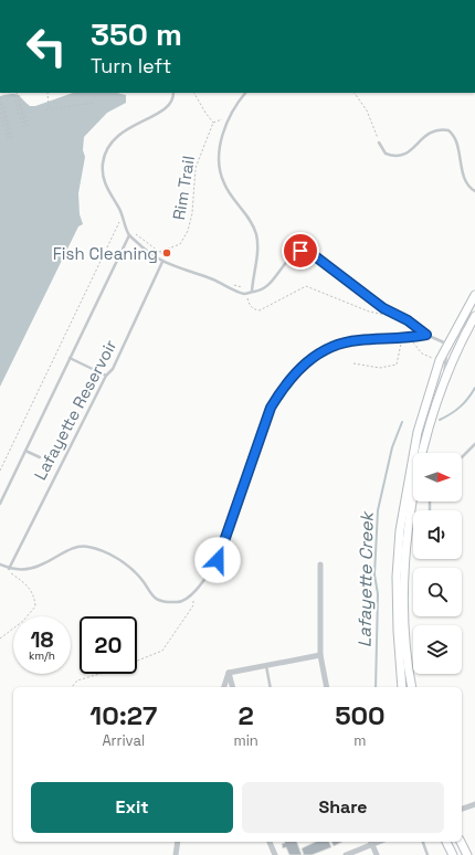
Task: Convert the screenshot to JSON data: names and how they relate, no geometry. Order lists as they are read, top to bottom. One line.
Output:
{"streets":{"lane":["Lafayette Reservoir"],"path":["Rim Trail"]},"water":["Lafayette Creek"],"places":["Fish Cleaning"],"north":"right","page":{"turn":["350 m","Turn left"],"speed":"18 km/h","limit":"20","eta":["10:27","Arrival","2","min","500","m"],"buttons":["Exit","Share"]}}
